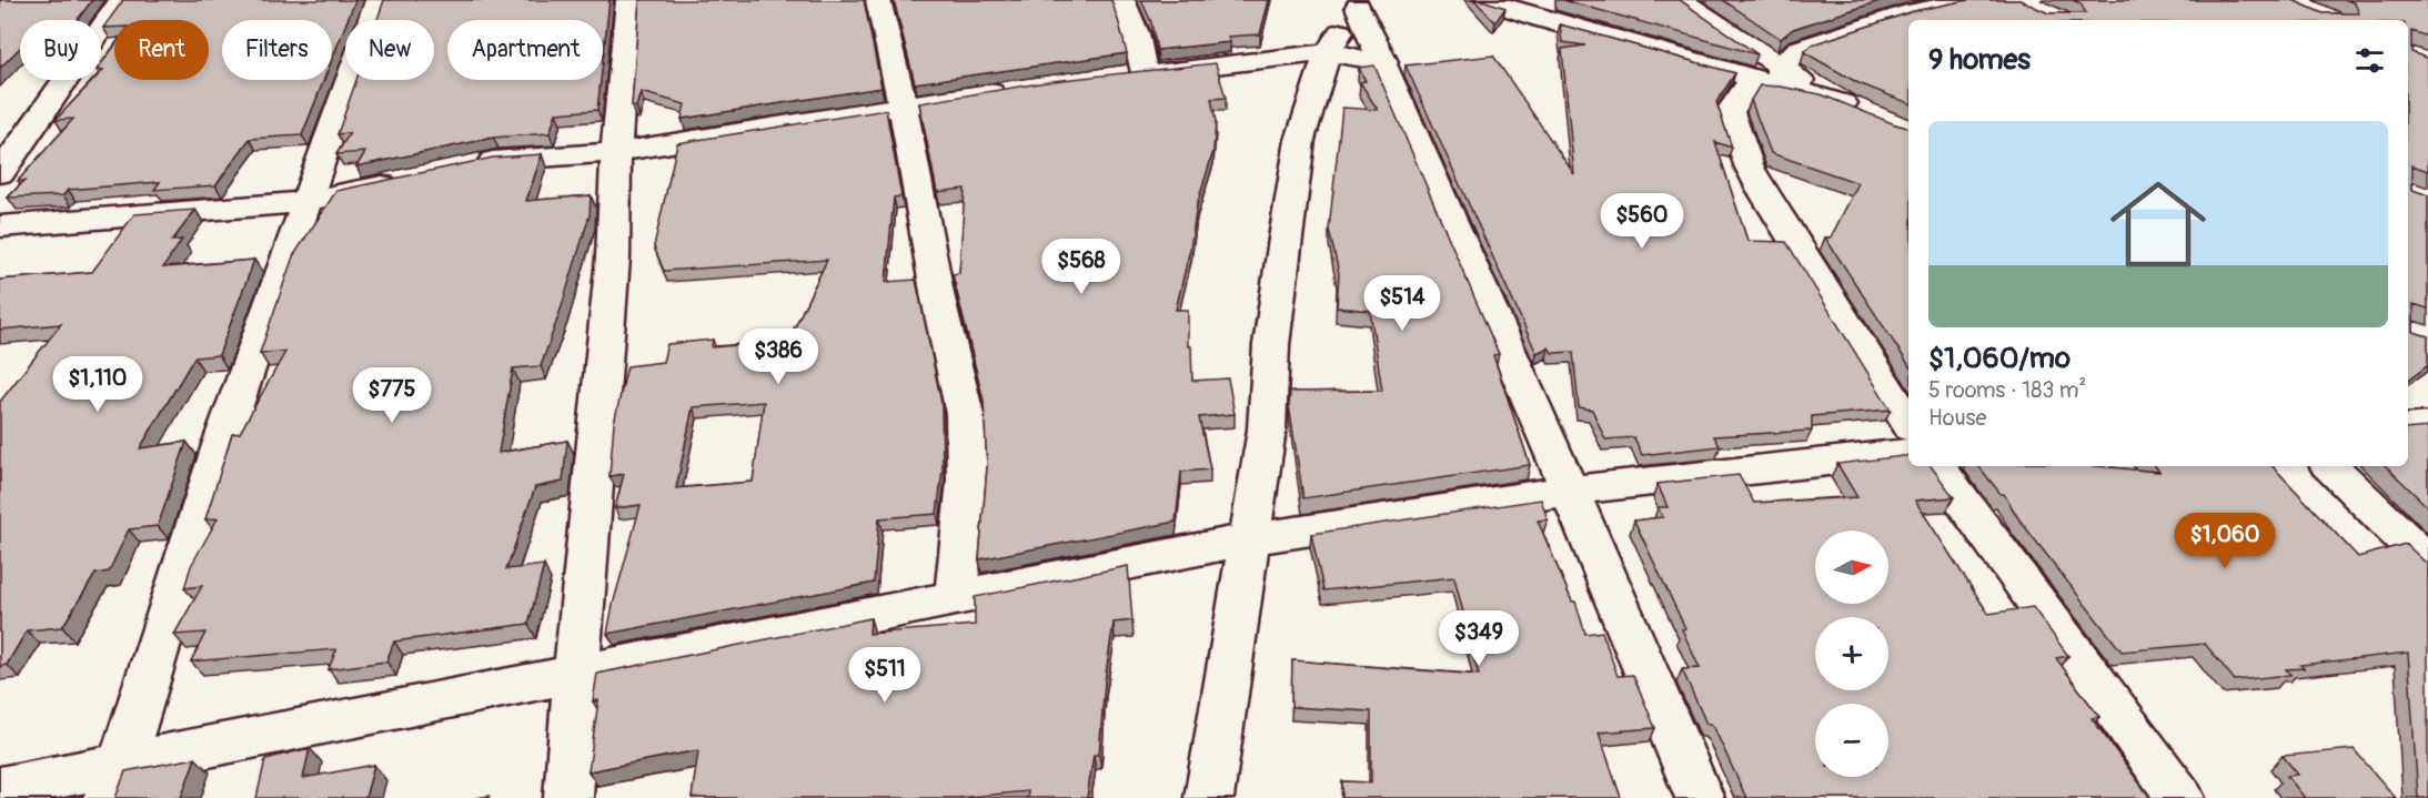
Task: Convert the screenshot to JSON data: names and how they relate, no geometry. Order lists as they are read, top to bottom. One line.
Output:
{"north":"right","page":{"chip":["Buy","Rent","Filters","New","Apartment"],"heading":"9 homes","list":[{"name":"$1,060/mo","note":"5 rooms · 183 m² · House"}],"price":["$560","$568","$514","$386","$1,110","$775","$1,060","$349","$511"],"map_buttons":["+","−"]}}
